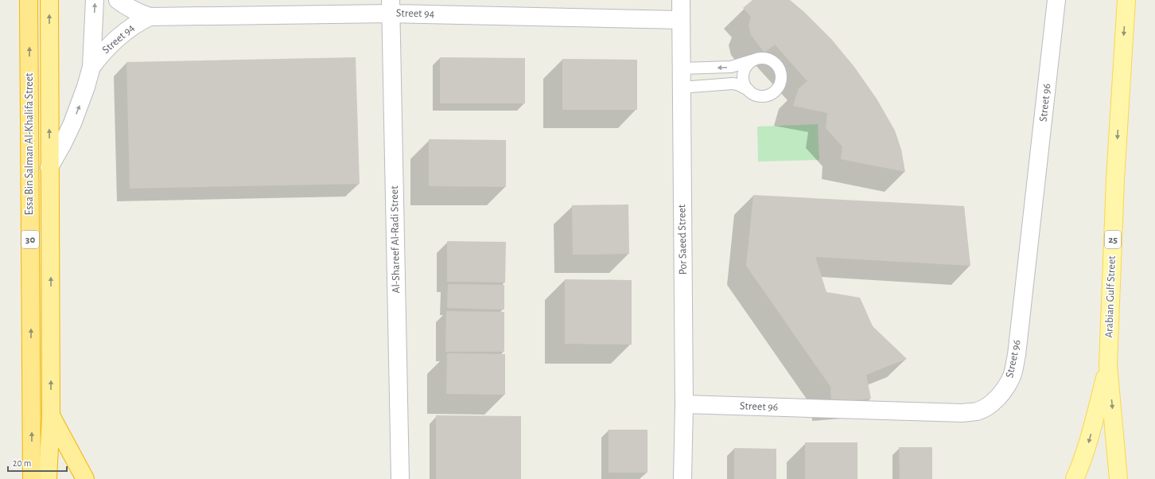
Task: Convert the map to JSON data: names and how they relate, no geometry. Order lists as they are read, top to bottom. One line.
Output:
{"streets":{"highway":["Essa Bin Salman Al-Khalifa Street","30"],"main road":["25","Arabian Gulf Street"],"street":["Street 94","Street 96","Al-Shareef Al-Radi Street","Por Saeed Street"]},"crossings":[["Street 94","Al-Shareef Al-Radi Street"],["Street 94","Por Saeed Street"],["Street 96","Por Saeed Street"]],"one_way":["Arabian Gulf Street"],"scale_bar":"20 m"}
